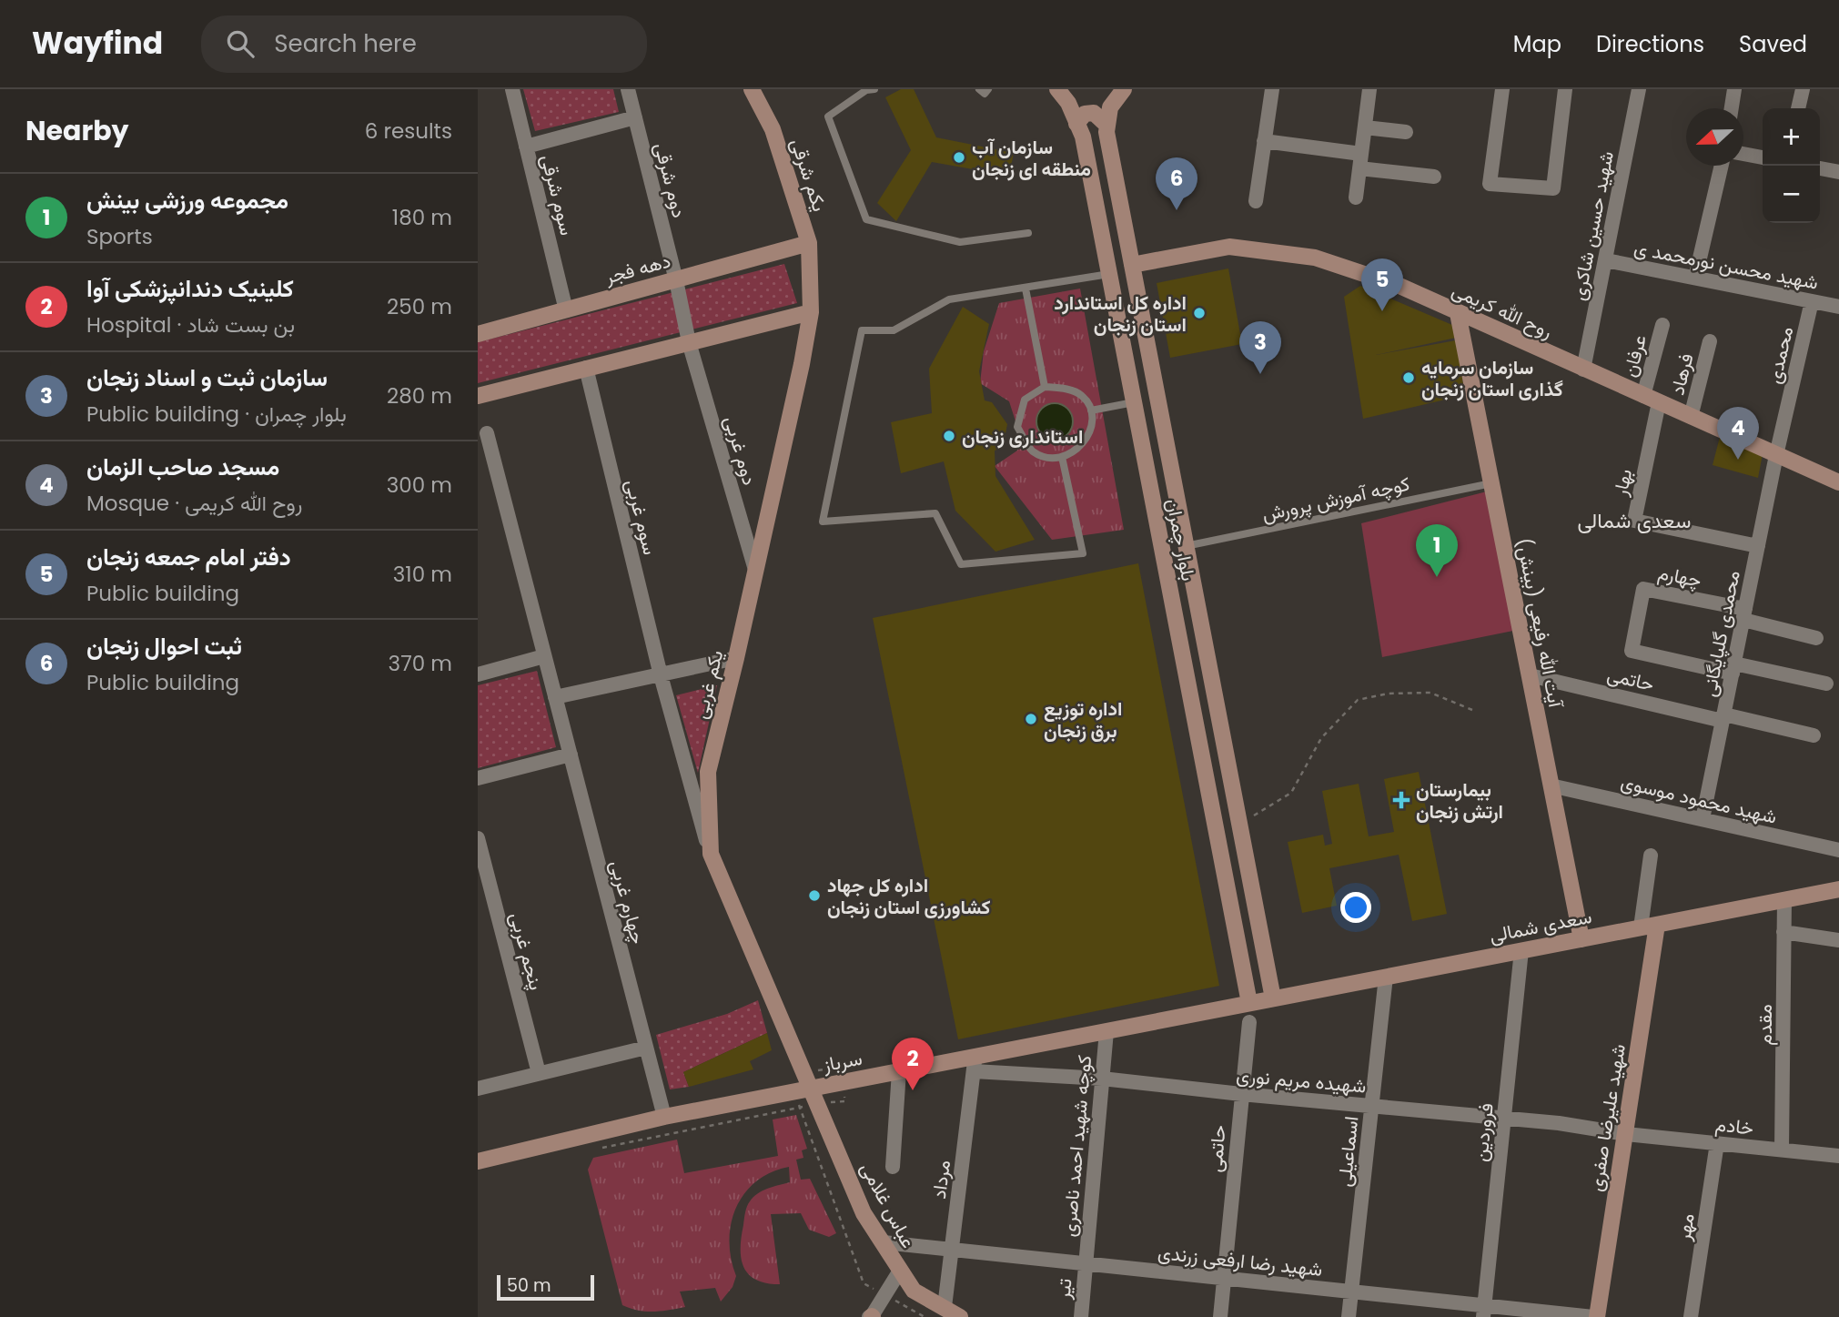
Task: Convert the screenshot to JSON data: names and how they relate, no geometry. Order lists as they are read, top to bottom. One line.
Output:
{"streets":{"street":["یکم شرقی","دوم شرقی","سوم شرقی","شهید حسین شاکری","شهید محسن نورمحمد ی","دهه فجر","روح الله کریمی","محمدی","عرفان","فرهاد","دوم غربی","بهار","سوم غربی","بلوار چمران","چهارم","آیت الله رفیعی (بینش)","محمدی گلپایگانی","حاتمی","یکم غربی","شهید محمود موسوی","چهارم غربی","سعدی شمالی","پنجم غربی","مقدم","سرباز","شهیده مریم نوری","شهید علیرضا صفری","خادم","فروردین","کوچه شهید احمد ناصری","اسماعیلی","مرداد","عباس غلامی","مهر","شهید رضا ارفعی زرندی","تیر"],"lane":["کوچه آموزش پرورش"]},"crossings":[["یکم شرقی","دهه فجر"],["یکم شرقی","یکم غربی"],["دوم شرقی","دهه فجر"],["دوم شرقی","دوم غربی"],["سوم شرقی","دهه فجر"],["شهید حسین شاکری","شهید محسن نورمحمد ی"],["شهید حسین شاکری","روح الله کریمی"],["شهید محسن نورمحمد ی","محمدی"],["روح الله کریمی","محمدی"],["روح الله کریمی","عرفان"],["روح الله کریمی","فرهاد"],["روح الله کریمی","بهار"],["روح الله کریمی","بلوار چمران"],["روح الله کریمی","آیت الله رفیعی (بینش)"],["روح الله کریمی","محمدی گلپایگانی"],["محمدی","محمدی گلپایگانی"],["دوم غربی","یکم غربی"],["بهار","محمدی گلپایگانی"],["کوچه آموزش پرورش","بلوار چمران"],["کوچه آموزش پرورش","آیت الله رفیعی (بینش)"],["سوم غربی","یکم غربی"],["بلوار چمران","سعدی شمالی"],["بلوار چمران","سرباز"],["چهارم","محمدی گلپایگانی"],["آیت الله رفیعی (بینش)","حاتمی"],["آیت الله رفیعی (بینش)","شهید محمود موسوی"],["آیت الله رفیعی (بینش)","سعدی شمالی"],["محمدی گلپایگانی","حاتمی"],["محمدی گلپایگانی","شهید محمود موسوی"],["حاتمی","شهیده مریم نوری"],["حاتمی","شهید رضا ارفعی زرندی"],["یکم غربی","سرباز"],["یکم غربی","عباس غلامی"],["چهارم غربی","سرباز"],["سعدی شمالی","مقدم"],["سعدی شمالی","سرباز"],["سعدی شمالی","شهید علیرضا صفری"],["سعدی شمالی","فروردین"],["سعدی شمالی","اسماعیلی"],["مقدم","خادم"],["سرباز","شهیده مریم نوری"],["سرباز","کوچه شهید احمد ناصری"],["سرباز","مرداد"],["سرباز","عباس غلامی"],["شهیده مریم نوری","شهید علیرضا صفری"],["شهیده مریم نوری","خادم"],["شهیده مریم نوری","فروردین"],["شهیده مریم نوری","کوچه شهید احمد ناصری"],["شهیده مریم نوری","اسماعیلی"],["شهیده مریم نوری","مرداد"],["شهید علیرضا صفری","خادم"],["شهید علیرضا صفری","شهید رضا ارفعی زرندی"],["خادم","مهر"],["فروردین","شهید رضا ارفعی زرندی"],["کوچه شهید احمد ناصری","شهید رضا ارفعی زرندی"],["کوچه شهید احمد ناصری","تیر"],["اسماعیلی","شهید رضا ارفعی زرندی"],["مرداد","عباس غلامی"],["مرداد","شهید رضا ارفعی زرندی"],["عباس غلامی","شهید رضا ارفعی زرندی"],["شهید رضا ارفعی زرندی","تیر"]],"districts":["سعدی شمالی"],"places":{"other":["سازمان آب منطقه ای زنجان","اداره کل استاندارد استان زنجان","سازمان سرمایه گذاری استان زنجان","استانداری زنجان","اداره توزیع برق زنجان","اداره کل جهاد کشاورزی استان زنجان"],"health":["بیمارستان ارتش زنجان"]},"scale_bar":"50 m","north":"left","page":{"header":"Wayfind","search":"Search here","nav":["Map","Directions","Saved"],"heading":["Nearby","6 results"],"map_buttons":["+","−"],"pins":["6","5","3","4","1","2"],"list":[{"mark":"1","name":"مجموعه ورزشی بینش","note":"Sports","value":"180 m"},{"mark":"2","name":"کلینیک دندانپزشکی آوا","note":"Hospital · بن بست شاد","value":"250 m"},{"mark":"3","name":"سازمان ثبت و اسناد زنجان","note":"Public building · بلوار چمران","value":"280 m"},{"mark":"4","name":"مسجد صاحب الزمان","note":"Mosque · روح الله کریمی","value":"300 m"},{"mark":"5","name":"دفتر امام جمعه زنجان","note":"Public building","value":"310 m"},{"mark":"6","name":"ثبت احوال زنجان","note":"Public building","value":"370 m"}],"scale":"50 m"}}
